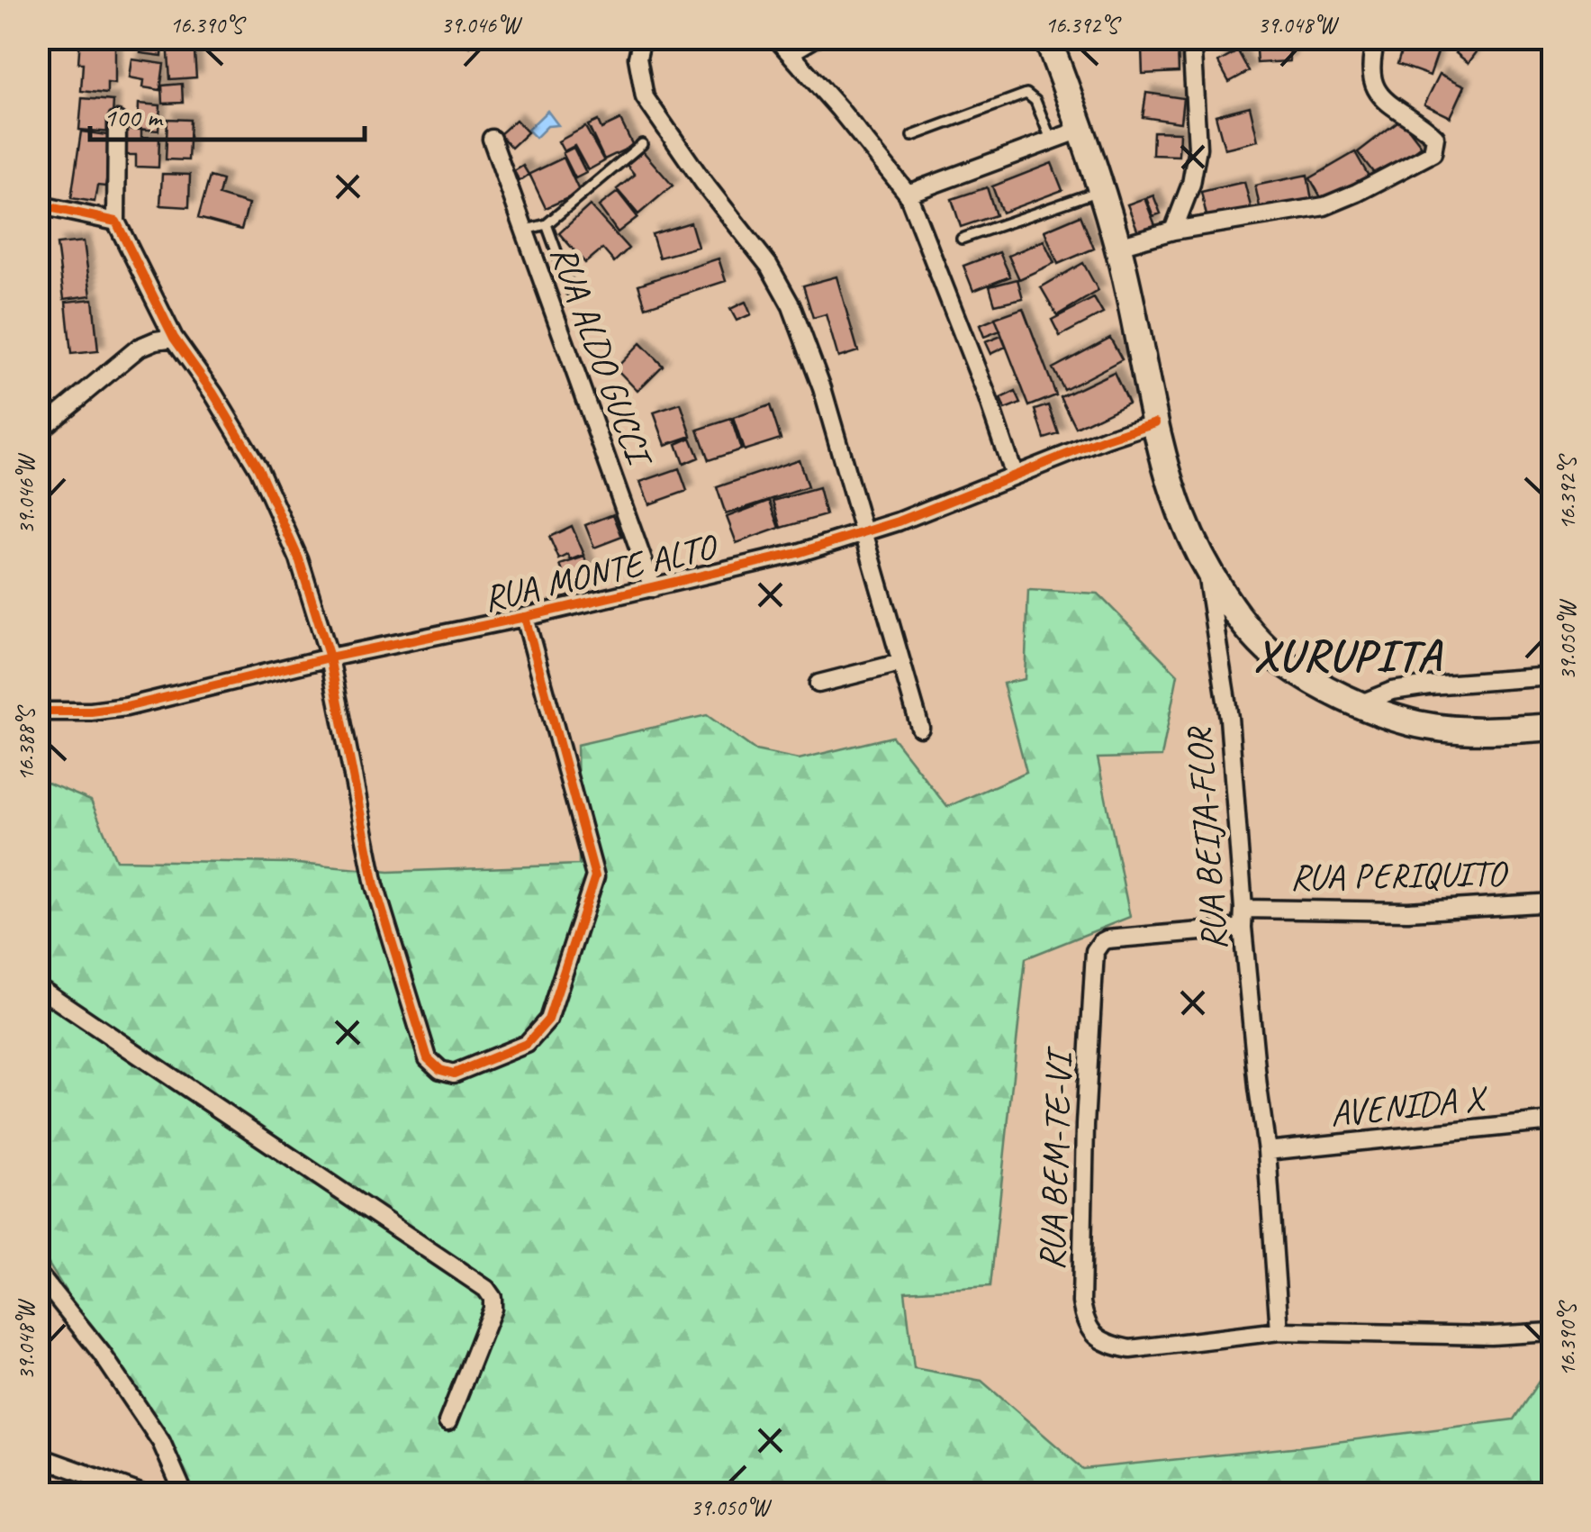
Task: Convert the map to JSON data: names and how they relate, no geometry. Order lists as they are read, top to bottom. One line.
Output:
{"streets":{"street":["RUA ALDO GUCCI","RUA MONTE ALTO","RUA BEIJA-FLOR","RUA PERIQUITO","AVENIDA X","RUA BEM-TE-VI"]},"crossings":[["RUA ALDO GUCCI","RUA MONTE ALTO"],["RUA BEIJA-FLOR","RUA PERIQUITO"],["RUA BEIJA-FLOR","AVENIDA X"],["RUA BEIJA-FLOR","RUA BEM-TE-VI"]],"districts":["XURUPITA"],"scale_bar":"100 m","coordinates":["16.390°S","39.046°W","16.392°S","39.048°W","39.050°W","16.388°S"]}
